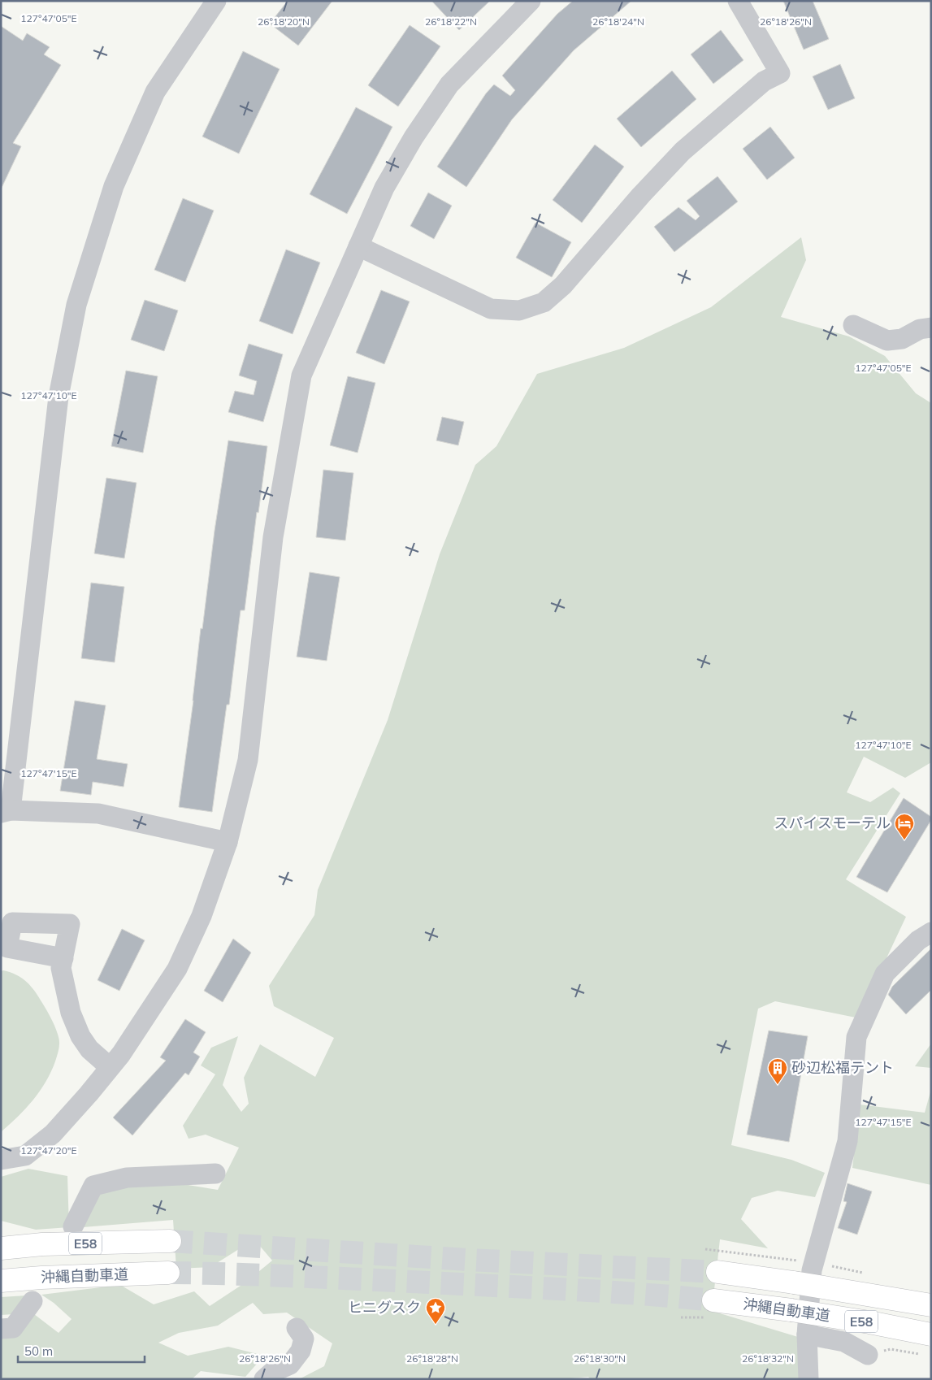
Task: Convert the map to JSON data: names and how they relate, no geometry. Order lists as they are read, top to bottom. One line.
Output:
{"streets":{"highway":["E58","沖縄自動車道"]},"places":{"hotel":["スパイスモーテル"],"building":["砂辺松福テント"],"place":["ヒニグスク"]},"scale_bar":"50 m","coordinates":["127°47'05\"E","26°18'20\"N","26°18'22\"N","26°18'24\"N","26°18'26\"N","127°47'10\"E","127°47'15\"E","127°47'20\"E","26°18'28\"N","26°18'30\"N","26°18'32\"N"]}
